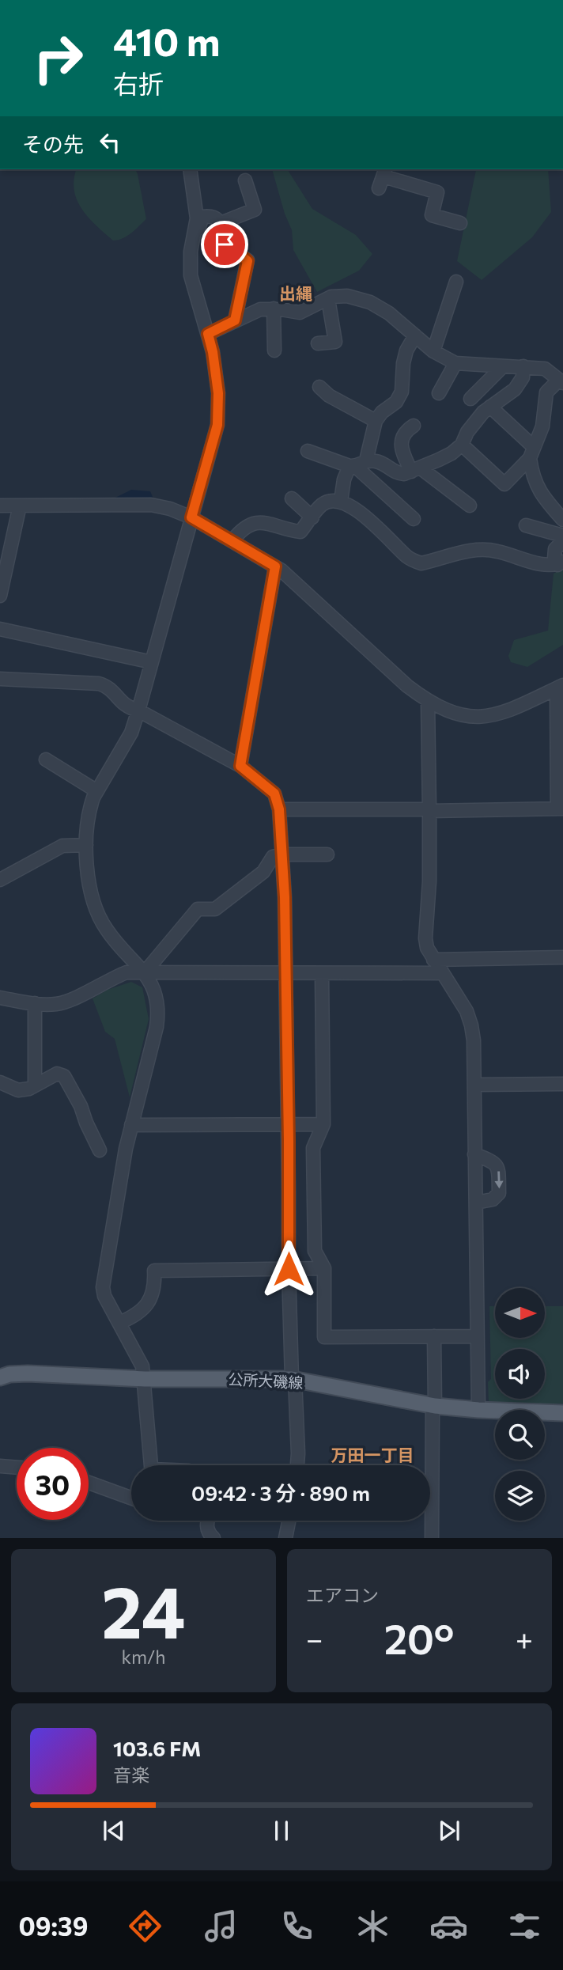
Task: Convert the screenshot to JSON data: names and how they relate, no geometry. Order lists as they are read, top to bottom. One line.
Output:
{"streets":{"main road":["公所大磯線"]},"districts":["出縄","万田一丁目"],"north":"right","page":{"turn":["410 m","右折"],"then":"その先","limit":"30","trip":"09:42 · 3 分 · 890 m","tile":[["24","km/h"],"エアコン"],"heat":["−","20°","+"],"song":["103.6 FM","音楽"],"tabs":"09:39"}}
